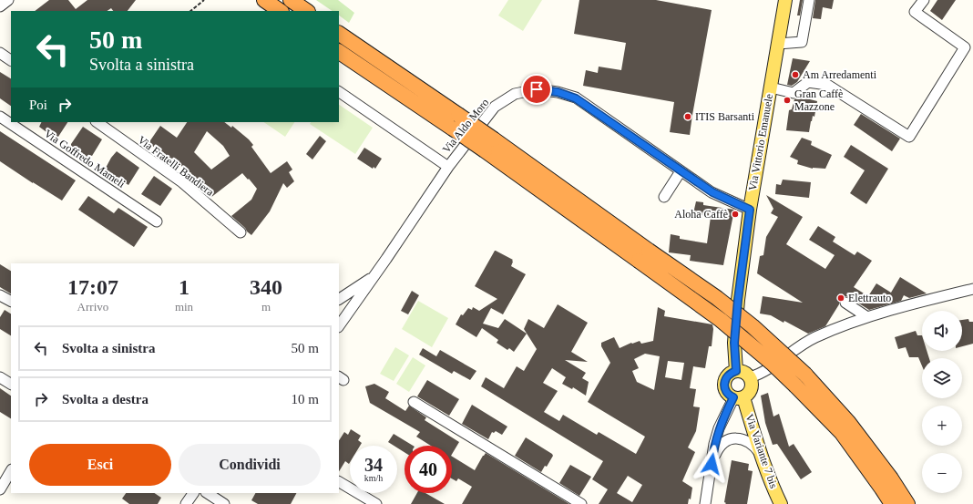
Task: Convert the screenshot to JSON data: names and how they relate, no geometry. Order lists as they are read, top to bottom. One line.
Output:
{"streets":{"main road":["Via Vittorio Emanuele","Via Variante 7 bis"],"street":["Via Aldo Moro","Via Goffredo Mameli","Via Fratelli Bandiera"]},"crossings":[["Via Aldo Moro","Via Vittorio Emanuele"],["Via Vittorio Emanuele","Via Variante 7 bis"]],"places":["Am Arredamenti","Gran Caffè Mazzone","ITIS Barsanti","Aloha Caffè","Elettrauto"],"page":{"turn":["50 m","Svolta a sinistra"],"then":"Poi","eta":["17:07","Arrivo","1","min","340","m"],"map_buttons":["+","−"],"list":[{"name":"Svolta a sinistra","value":"50 m"},{"name":"Svolta a destra","value":"10 m"}],"buttons":["Esci","Condividi"],"speed":"34 km/h","limit":"40"}}
